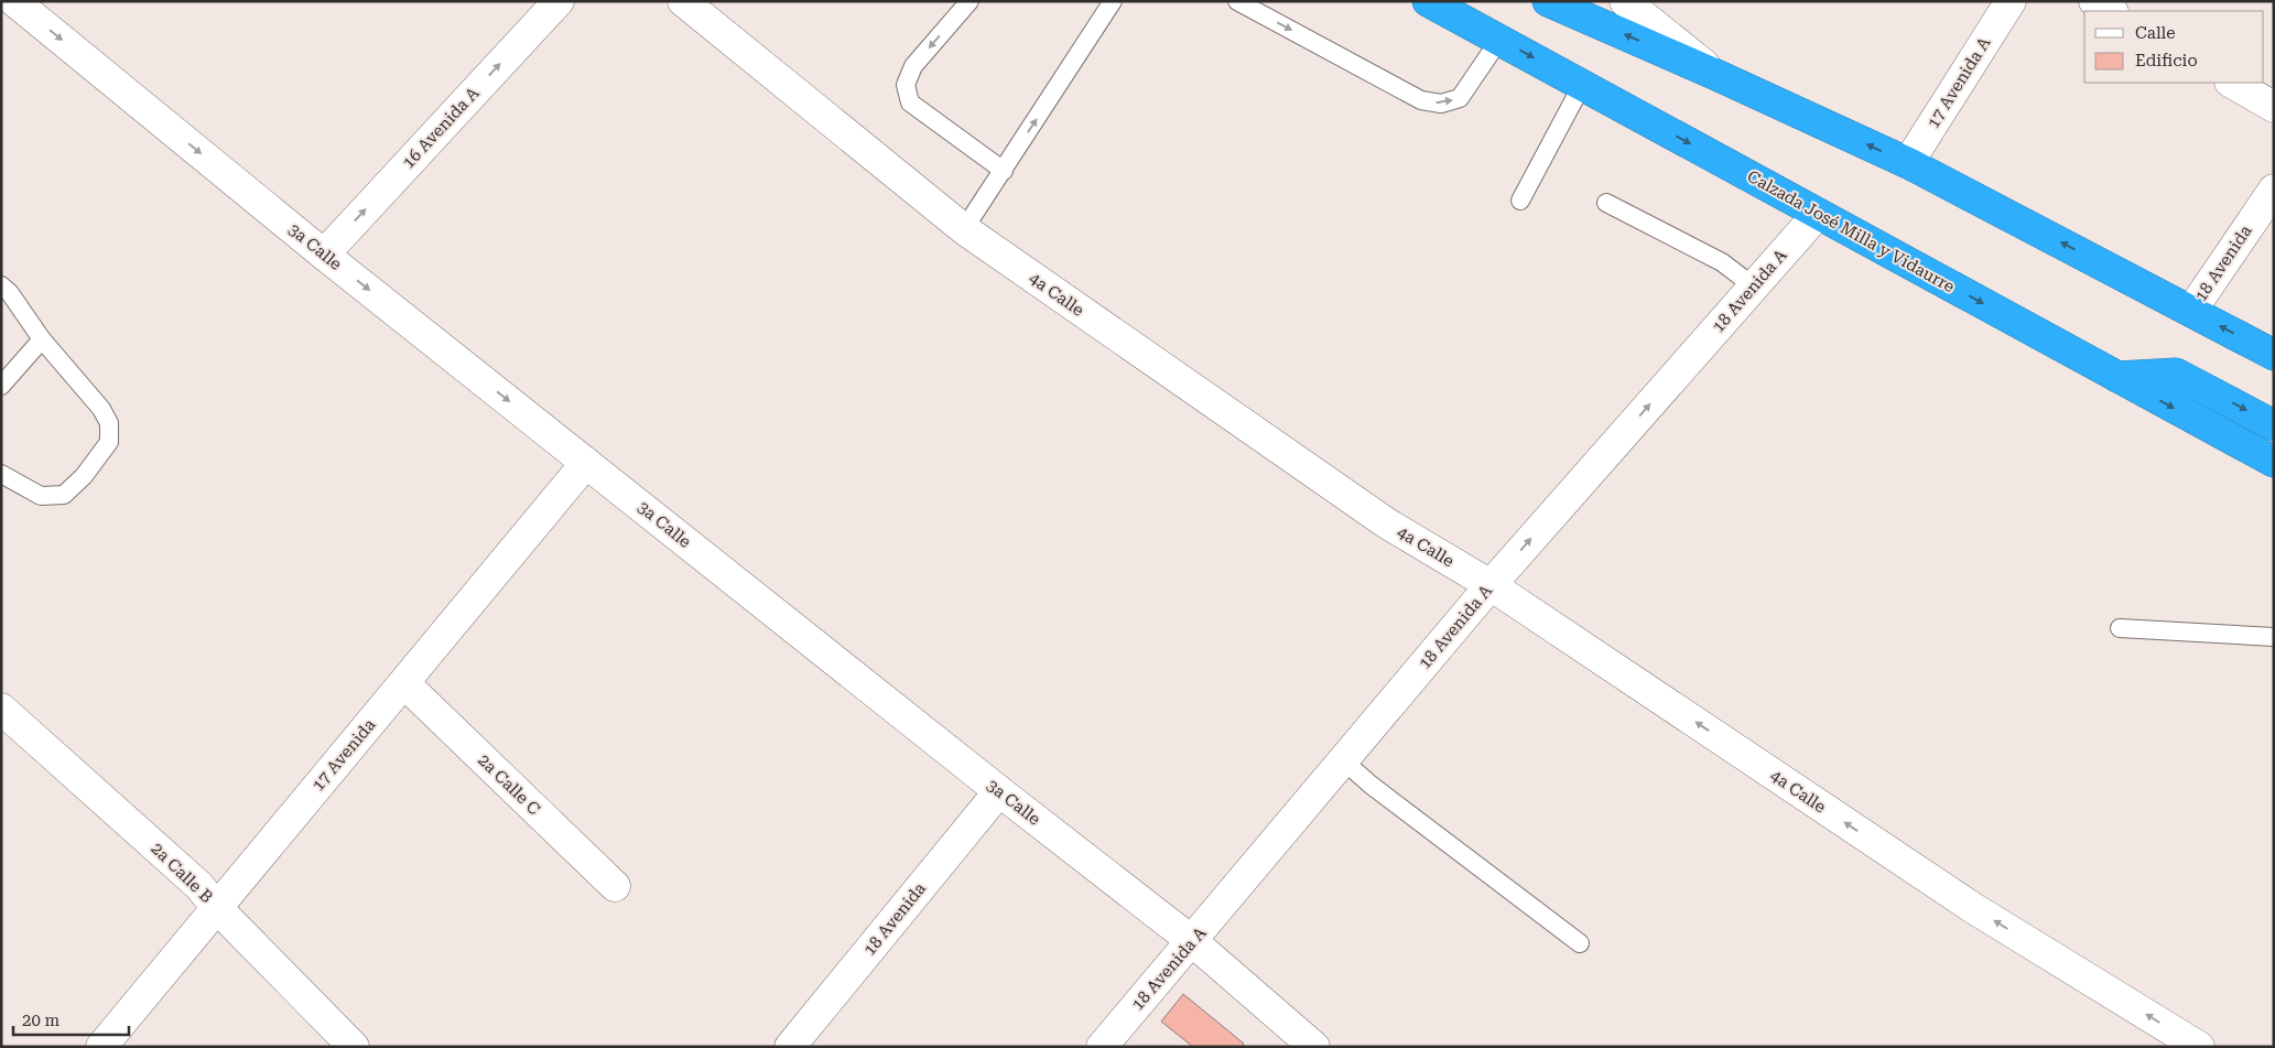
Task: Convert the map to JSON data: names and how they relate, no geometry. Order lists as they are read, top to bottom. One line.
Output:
{"streets":{"highway":["Calzada José Milla y Vidaurre"],"street":["17 Avenida A","16 Avenida A","3a Calle","18 Avenida","18 Avenida A","4a Calle","17 Avenida","2a Calle C","2a Calle B"]},"crossings":[["16 Avenida A","3a Calle"],["Calzada José Milla y Vidaurre","18 Avenida A"],["3a Calle","18 Avenida"],["3a Calle","18 Avenida A"],["3a Calle","17 Avenida"],["18 Avenida A","4a Calle"],["17 Avenida","2a Calle C"],["17 Avenida","2a Calle B"]],"one_way":["16 Avenida A","3a Calle","18 Avenida A","4a Calle"],"legend":["Calle","Edificio"],"scale_bar":"20 m"}
